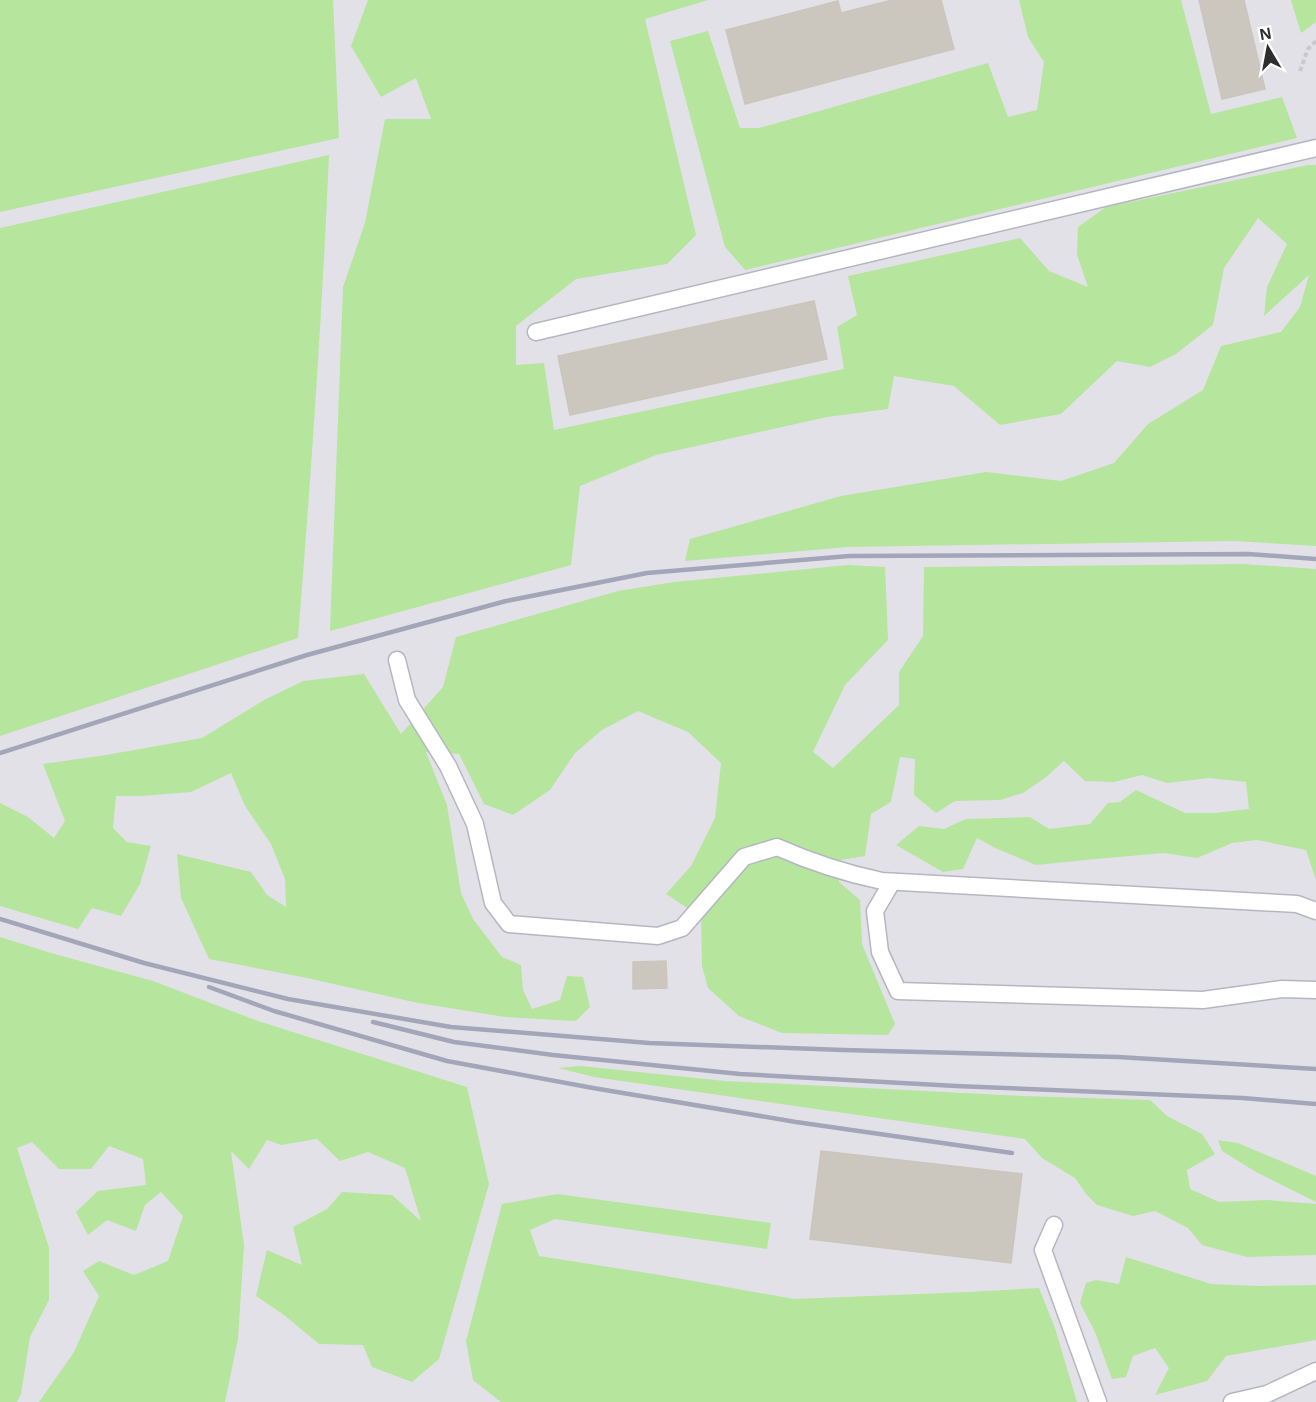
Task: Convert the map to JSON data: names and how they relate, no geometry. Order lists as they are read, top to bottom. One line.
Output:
{"north":"top"}
